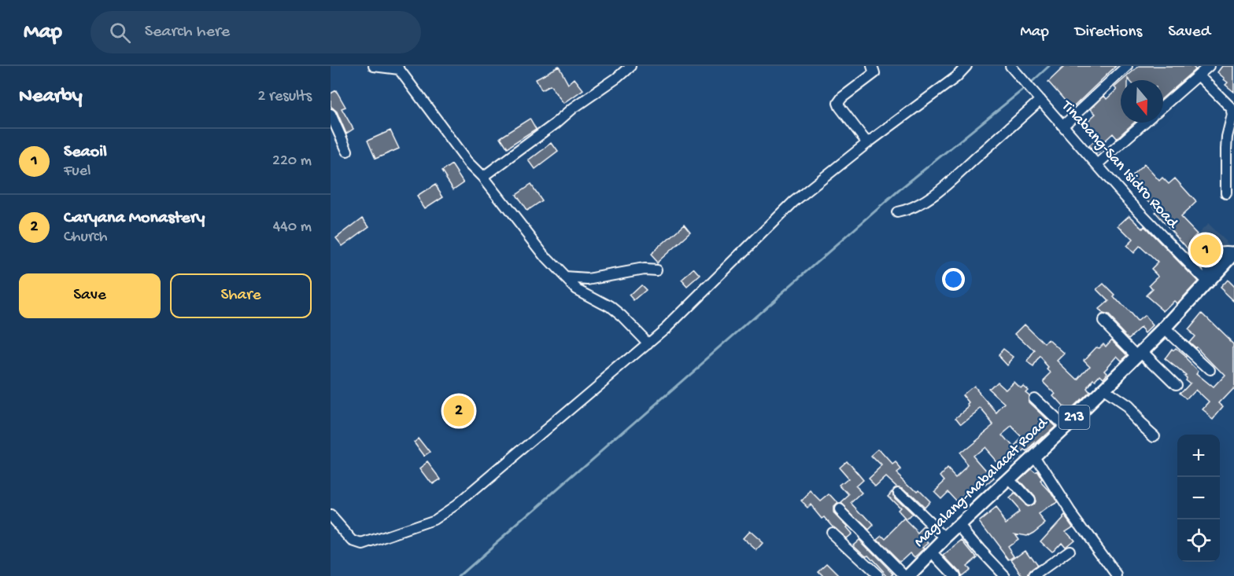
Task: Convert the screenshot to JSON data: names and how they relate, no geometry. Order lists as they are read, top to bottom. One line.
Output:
{"streets":{"main road":["213","Magalang-Mabalacat Road"],"street":["Tinabang-San Isidro Road"]},"crossings":[["Tinabang-San Isidro Road","Magalang-Mabalacat Road"]],"north":"bottom","page":{"header":"Map","search":"Search here","nav":["Map","Directions","Saved"],"heading":["Nearby","2 results"],"list":[{"mark":"1","name":"Seaoil","note":"Fuel","value":"220 m"},{"mark":"2","name":"Caryana Monastery","note":"Church","value":"440 m"}],"pins":["1","2"],"buttons":["Save","Share"],"map_buttons":["+","−"]}}
